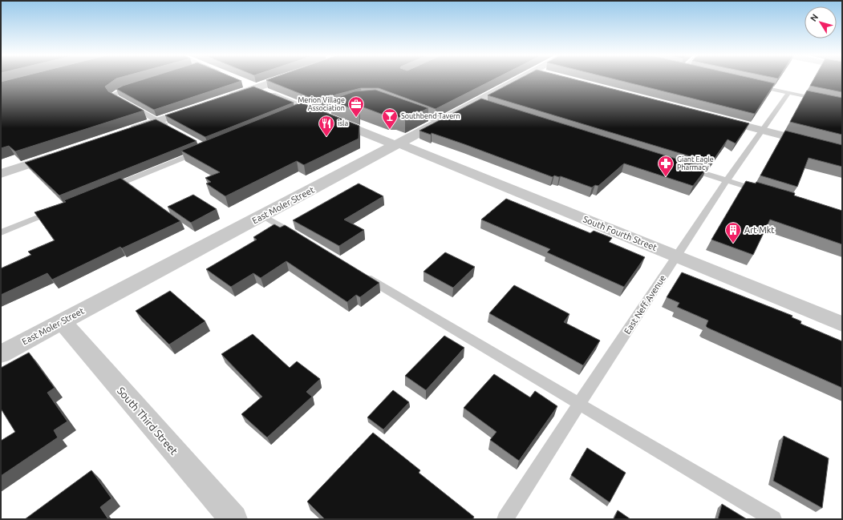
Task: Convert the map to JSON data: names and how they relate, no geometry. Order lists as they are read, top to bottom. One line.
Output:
{"streets":{"street":["East Moler Street","South Fourth Street","South Third Street"],"lane":["East Neff Avenue"]},"crossings":[["East Moler Street","South Fourth Street"],["East Moler Street","South Third Street"],["South Fourth Street","East Neff Avenue"]],"places":{"office":["Merion Village Association"],"bar":["Southbend Tavern"],"restaurant":["isla"],"pharmacy":["Giant Eagle Pharmacy"],"building":["Art Mkt"]},"north":"top left"}
